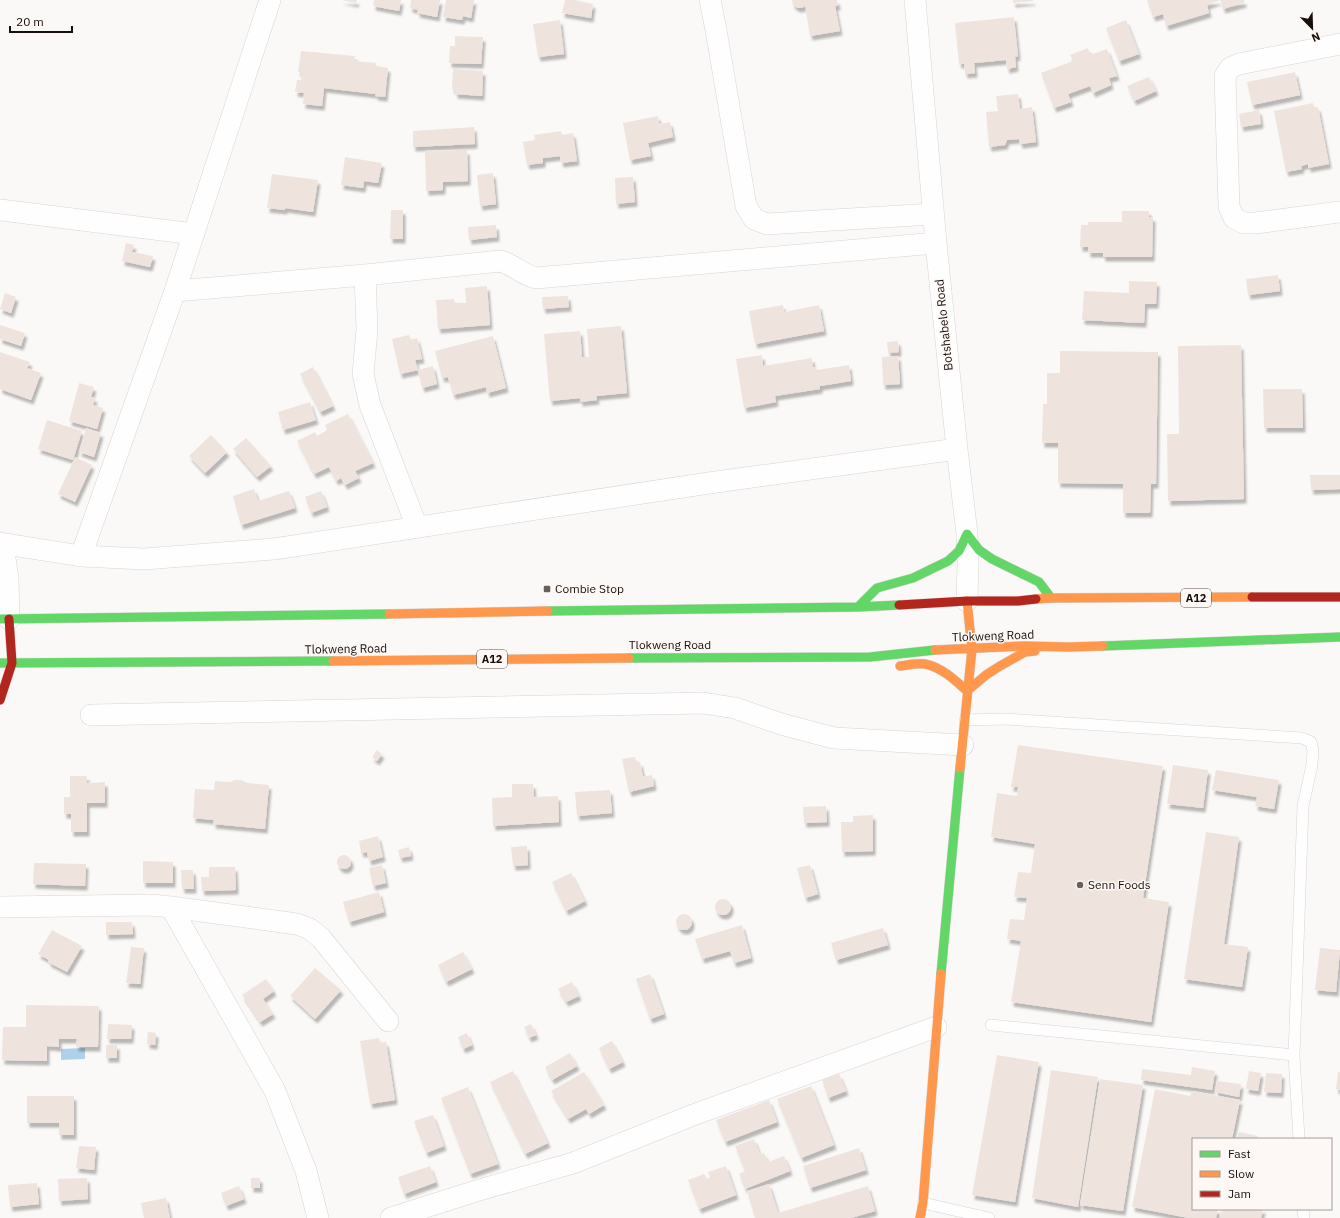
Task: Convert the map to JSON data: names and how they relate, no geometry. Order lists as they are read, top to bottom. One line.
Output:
{"streets":{"main road":["Botshabelo Road","A12","Tlokweng Road"]},"crossings":[["Botshabelo Road","A12"],["Botshabelo Road","Tlokweng Road"]],"places":{"transit":["Combie Stop"],"other":["Senn Foods"]},"legend":["Fast","Slow","Jam"],"scale_bar":"20 m","north":"bottom right"}
